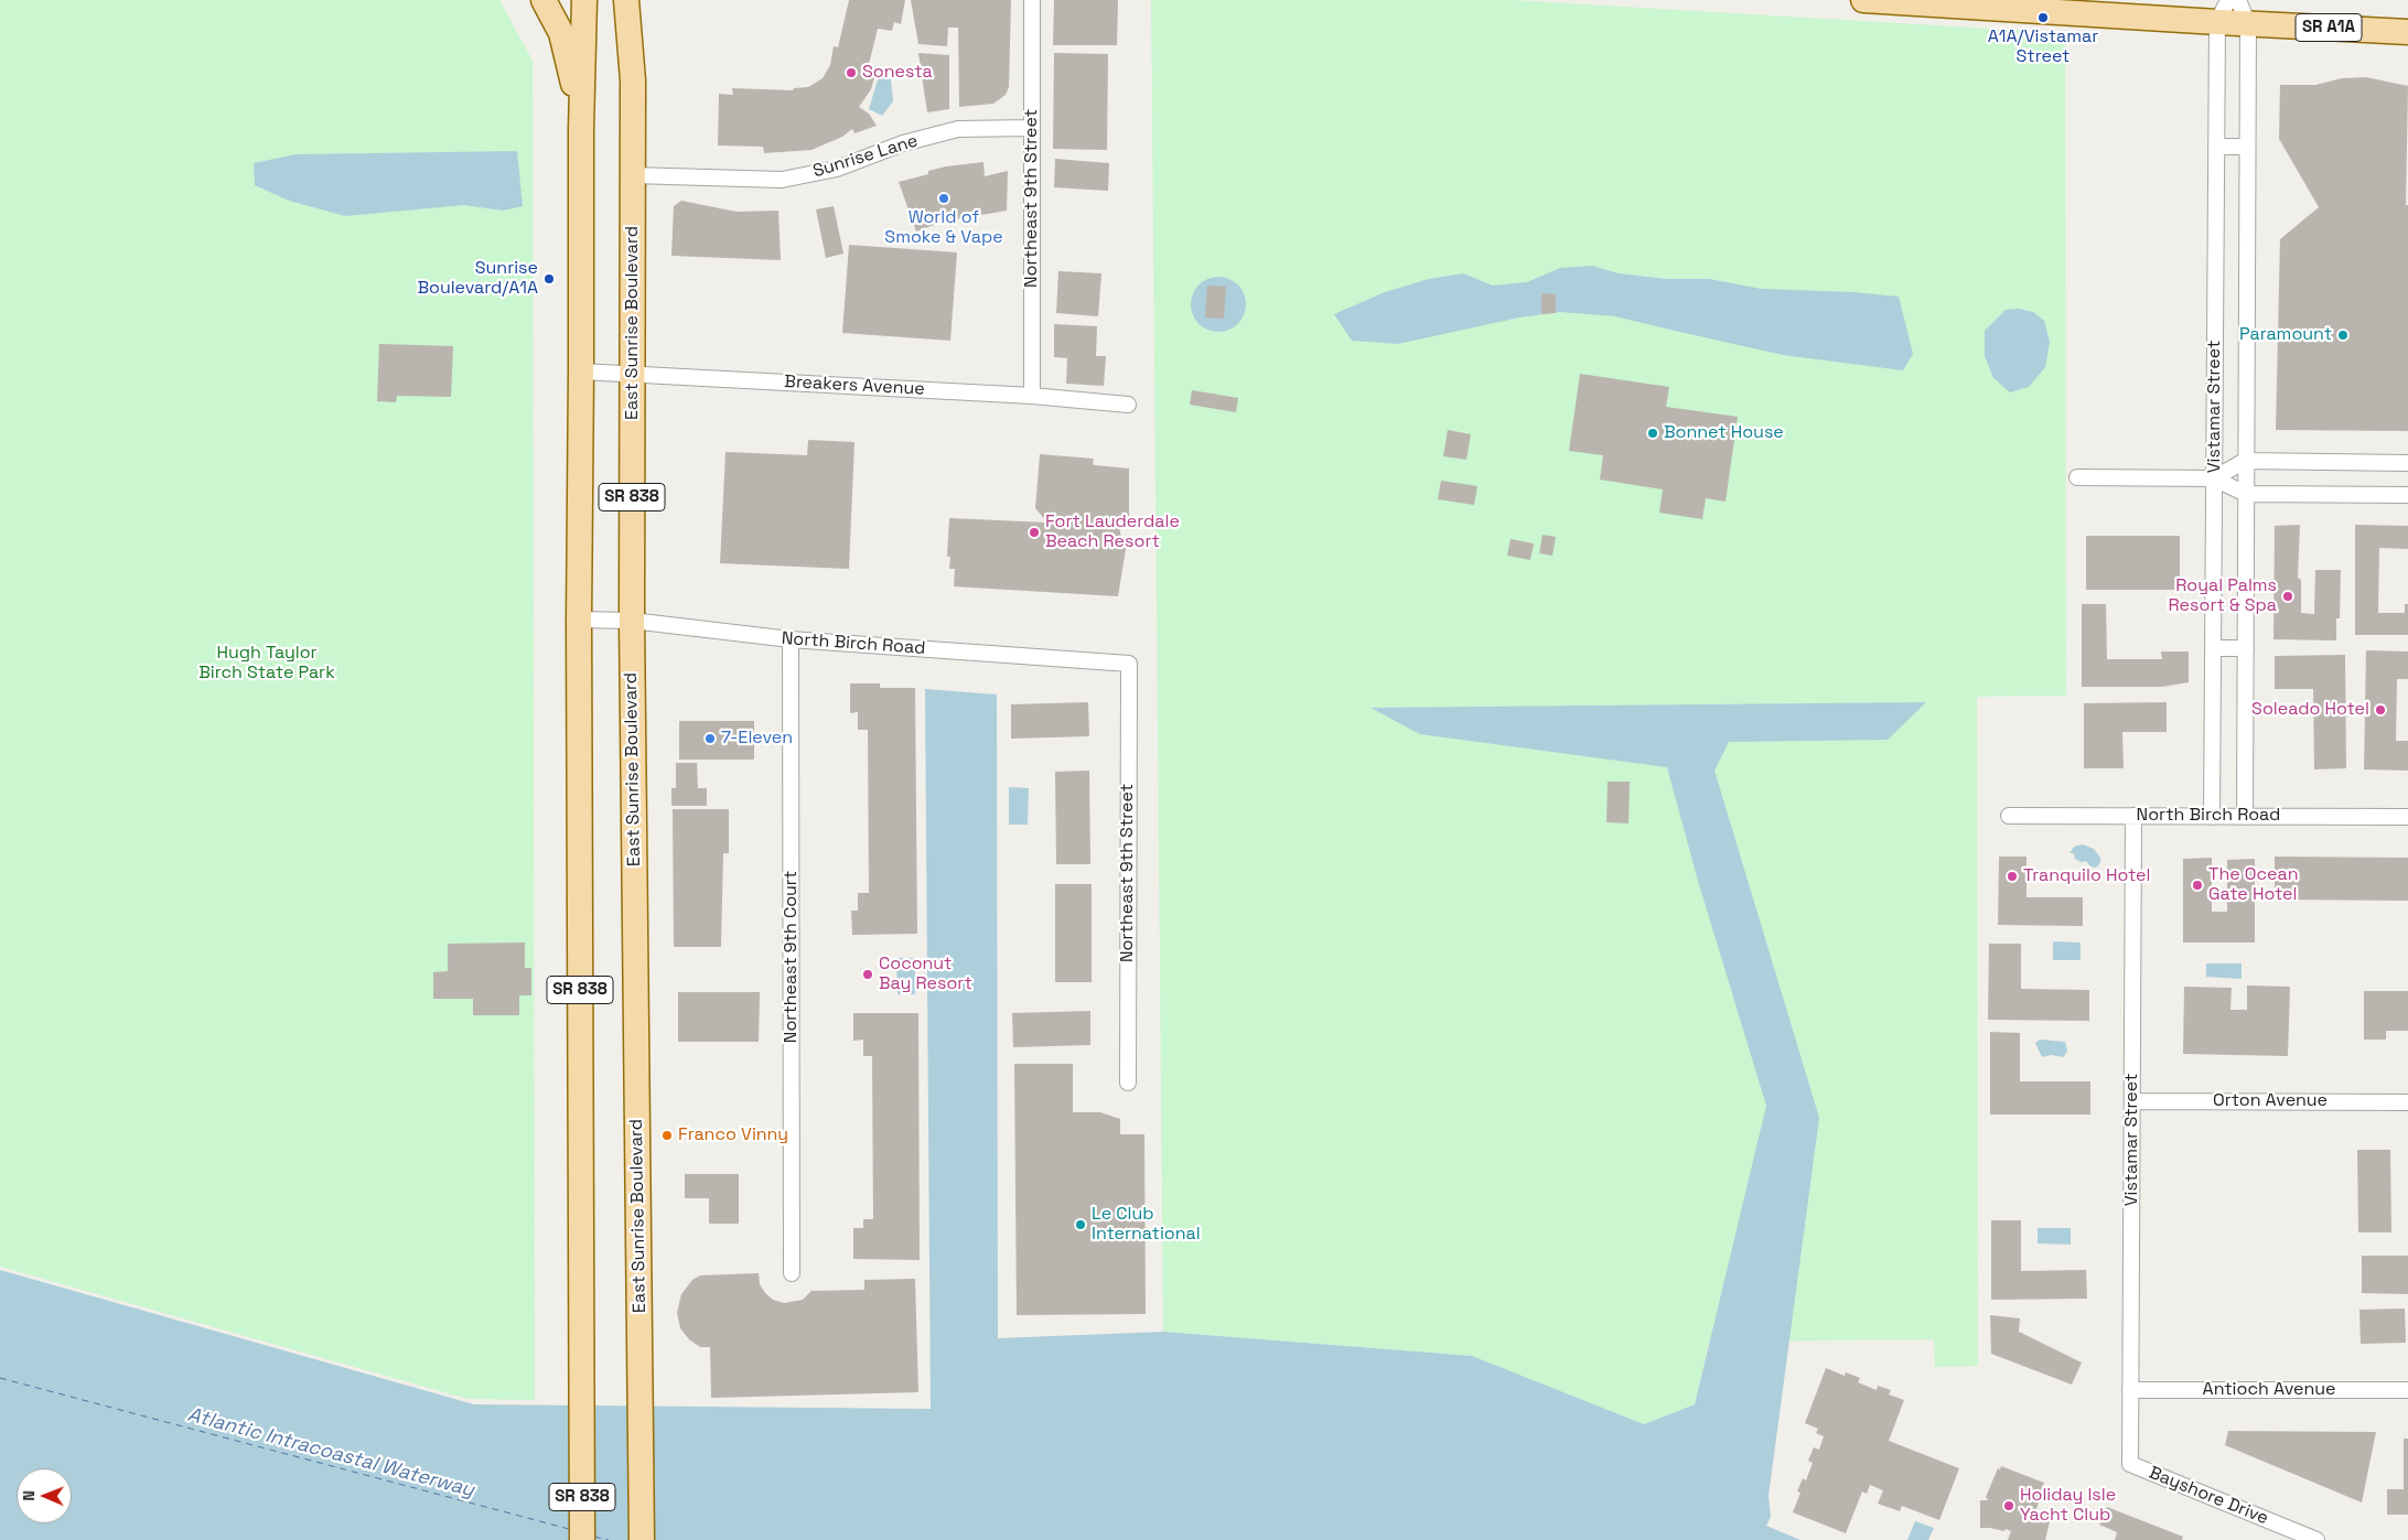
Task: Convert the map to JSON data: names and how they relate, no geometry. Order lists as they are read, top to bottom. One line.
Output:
{"streets":{"main road":["SR A1A","East Sunrise Boulevard","SR 838"],"street":["Sunrise Lane","Northeast 9th Street","Breakers Avenue","Vistamar Street","North Birch Road","Northeast 9th Court","Orton Avenue","Antioch Avenue","Bayshore Drive"]},"crossings":[["SR A1A","Vistamar Street"],["Sunrise Lane","Northeast 9th Street"],["Sunrise Lane","East Sunrise Boulevard"],["Northeast 9th Street","Breakers Avenue"],["Northeast 9th Street","North Birch Road"],["East Sunrise Boulevard","Breakers Avenue"],["East Sunrise Boulevard","North Birch Road"],["Breakers Avenue","SR 838"],["Vistamar Street","North Birch Road"],["Vistamar Street","Orton Avenue"],["Vistamar Street","Antioch Avenue"],["Vistamar Street","Bayshore Drive"],["SR 838","North Birch Road"],["North Birch Road","Northeast 9th Court"]],"water":["Atlantic Intracoastal Waterway"],"parks":["Hugh Taylor Birch State Park"],"places":["A1A/Vistamar Street","Sonesta","World of Smoke & Vape","Sunrise Boulevard/A1A","Paramount","Bonnet House","Fort Lauderdale Beach Resort","Royal Palms Resort & Spa","Soleado Hotel","7-Eleven","Tranquilo Hotel","The Ocean Gate Hotel","Coconut Bay Resort","Franco Vinny","Le Club International","Holiday Isle Yacht Club"],"north":"left"}
